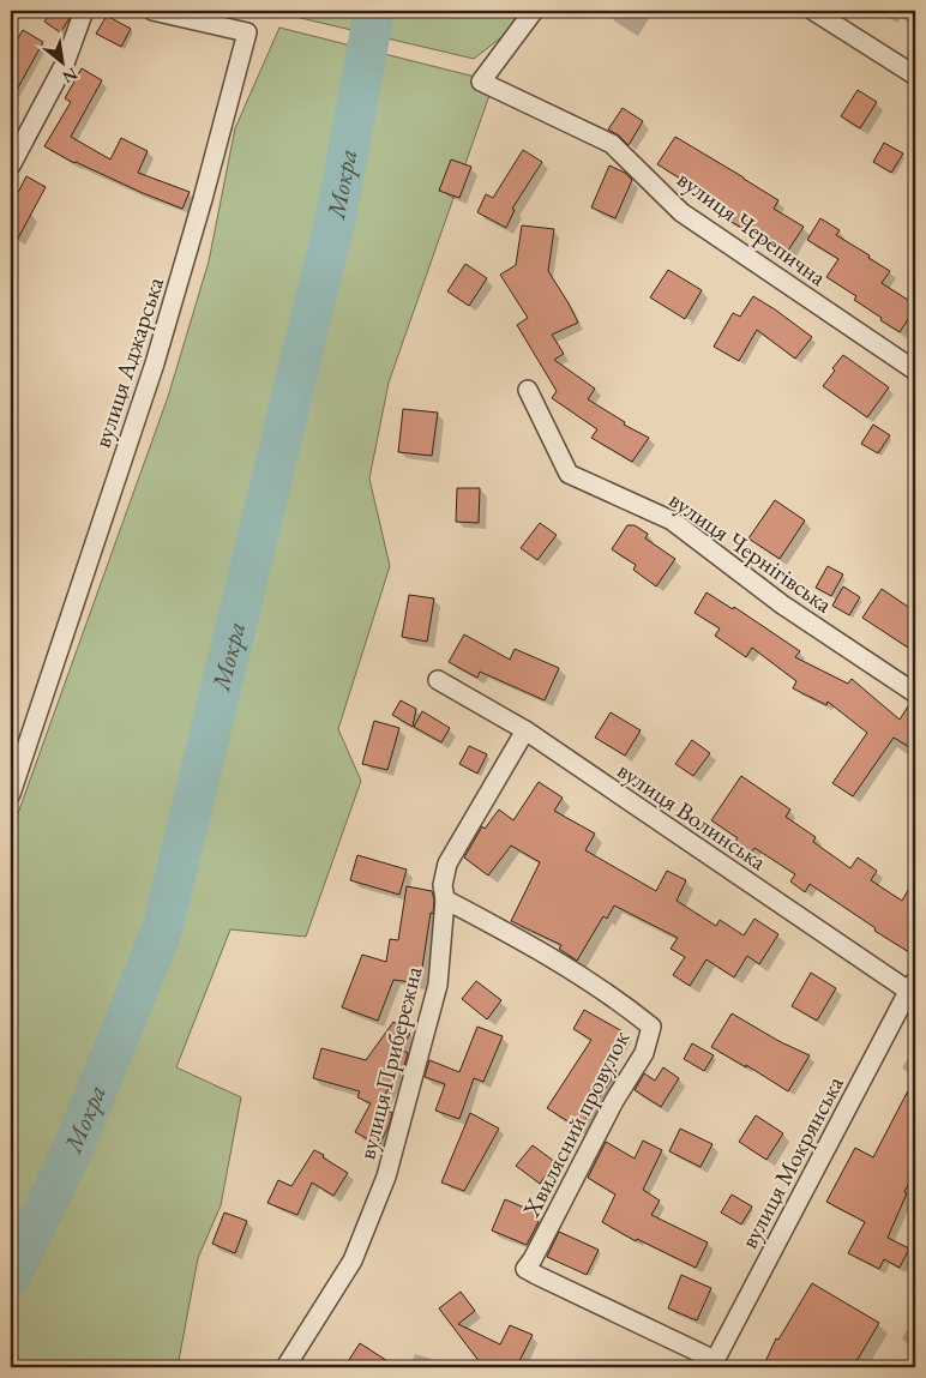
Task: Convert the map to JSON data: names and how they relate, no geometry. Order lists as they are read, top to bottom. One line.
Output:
{"streets":{"street":["вулиця Черепична","вулиця Аджарська","вулиця Чернігівська","вулиця Волинська","вулиця Прибережна","Хвилясний провулок","вулиця Мокрянська"]},"crossings":[["вулиця Волинська","вулиця Прибережна"],["вулиця Волинська","вулиця Мокрянська"],["вулиця Прибережна","Хвилясний провулок"],["Хвилясний провулок","вулиця Мокрянська"]],"water":["Мокра"],"north":"bottom right"}
